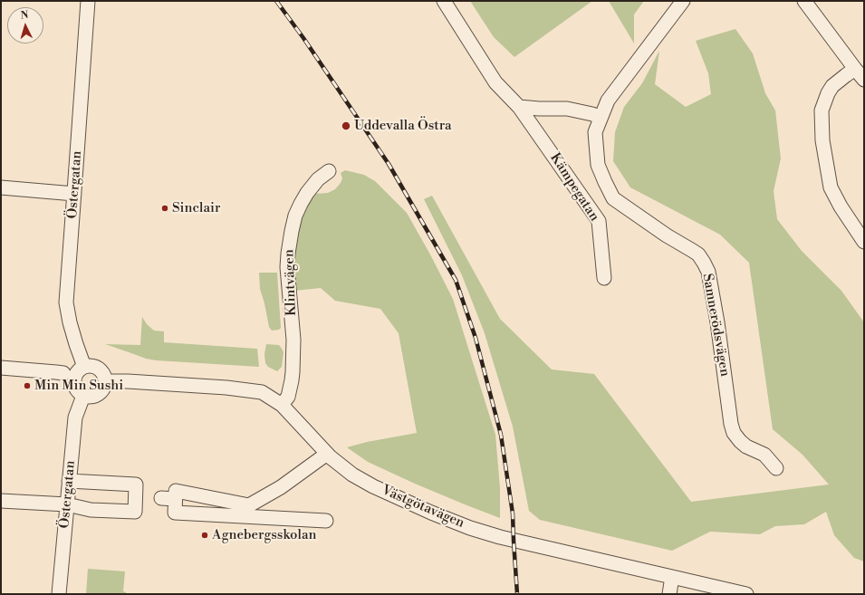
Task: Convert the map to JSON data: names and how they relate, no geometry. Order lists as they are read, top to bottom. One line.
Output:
{"streets":{"street":["Östergatan","Kämpegatan","Klintvägen","Samnerödsvägen","Västgötavägen"]},"crossings":[["Östergatan","Västgötavägen"],["Klintvägen","Västgötavägen"]],"places":["Uddevalla Östra","Sinclair","Min Min Sushi","Agnebergsskolan"],"north":"top"}
